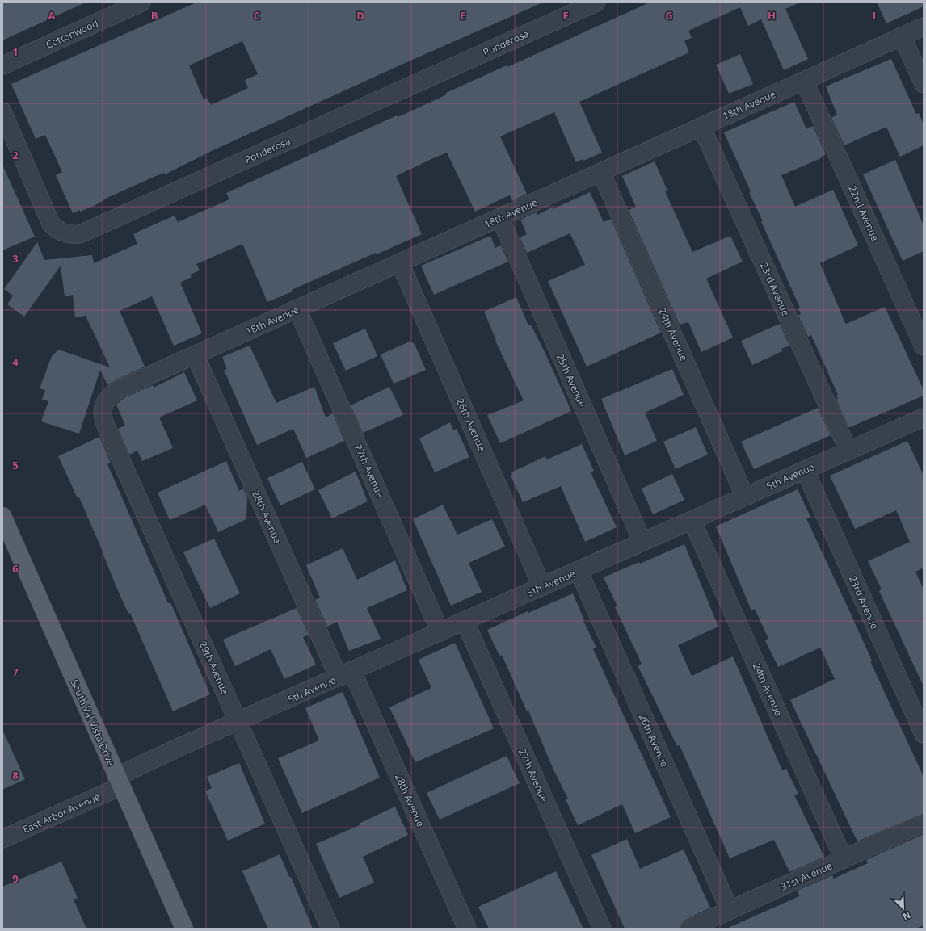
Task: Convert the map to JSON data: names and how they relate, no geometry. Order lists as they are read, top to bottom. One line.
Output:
{"streets":{"main road":["South Val Vista Drive"],"street":["Cottonwood","Ponderosa","18th Avenue","22nd Avenue","23rd Avenue","24th Avenue","25th Avenue","26th Avenue","27th Avenue","5th Avenue","28th Avenue","29th Avenue","East Arbor Avenue","31st Avenue"]},"crossings":[["18th Avenue","22nd Avenue"],["18th Avenue","23rd Avenue"],["18th Avenue","24th Avenue"],["18th Avenue","25th Avenue"],["18th Avenue","26th Avenue"],["18th Avenue","27th Avenue"],["18th Avenue","28th Avenue"],["18th Avenue","29th Avenue"],["23rd Avenue","5th Avenue"],["24th Avenue","5th Avenue"],["24th Avenue","31st Avenue"],["25th Avenue","5th Avenue"],["26th Avenue","5th Avenue"],["26th Avenue","31st Avenue"],["27th Avenue","5th Avenue"],["5th Avenue","28th Avenue"],["5th Avenue","29th Avenue"],["5th Avenue","East Arbor Avenue"],["South Val Vista Drive","East Arbor Avenue"]],"north":"bottom right","grid":{"columns":["A","B","C","D","E","F","G","H","I"],"rows":["1","2","3","4","5","6","7","8","9"]}}
